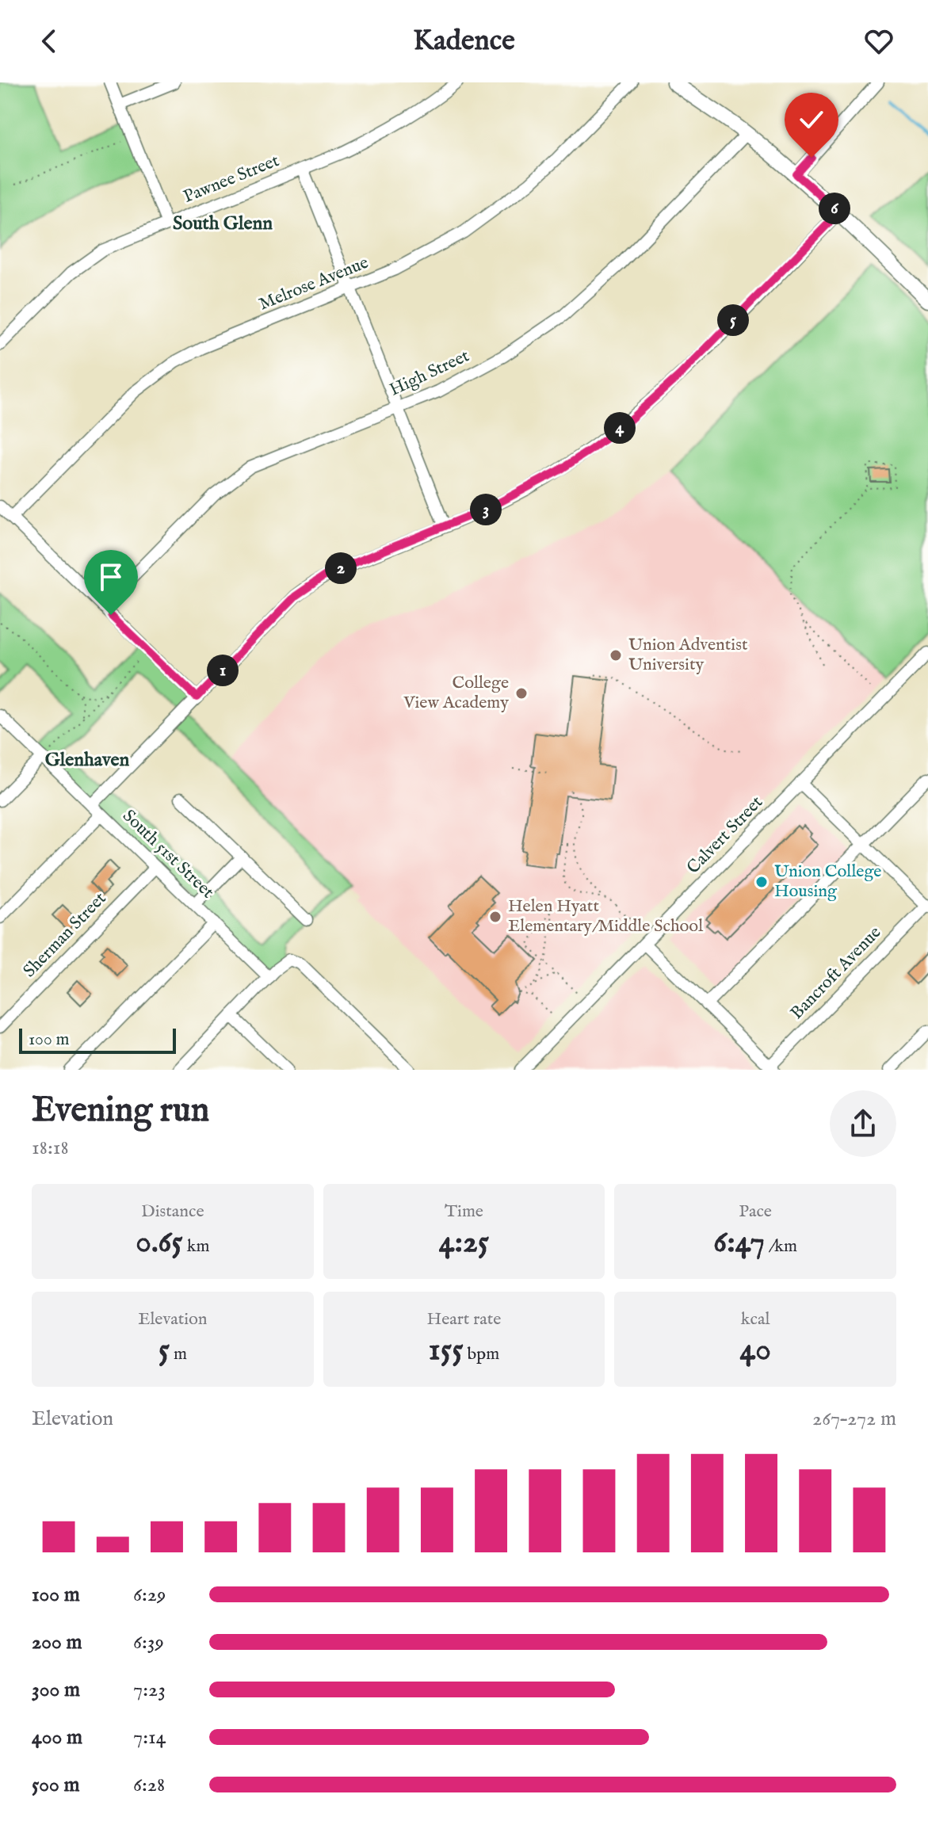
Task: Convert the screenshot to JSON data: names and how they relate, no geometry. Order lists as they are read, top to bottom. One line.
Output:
{"streets":{"street":["Pawnee Street","Melrose Avenue","High Street","Calvert Street","South 51st Street","Sherman Street","Bancroft Avenue"]},"crossings":[["South 51st Street","Sherman Street"]],"districts":["South Glenn","Glenhaven"],"places":["Union Adventist University","College View Academy","Union College Housing","Helen Hyatt Elementary/Middle School"],"scale_bar":"100 m","page":{"header":"Kadence","pins":["6","5","4","3","2","1"],"scale":"100 m","heading":["Evening run","18:18"],"stats":[["Distance","0.65 km"],["Time","4:25"],["Pace","6:47 /km"],["Elevation","5 m"],["Heart rate","155 bpm"],["kcal","40"]],"chart":["Elevation","267–272 m"],"list":[{"name":"100 m","note":"6:29"},{"name":"200 m","note":"6:39"},{"name":"300 m","note":"7:23"},{"name":"400 m","note":"7:14"},{"name":"500 m","note":"6:28"}]}}
